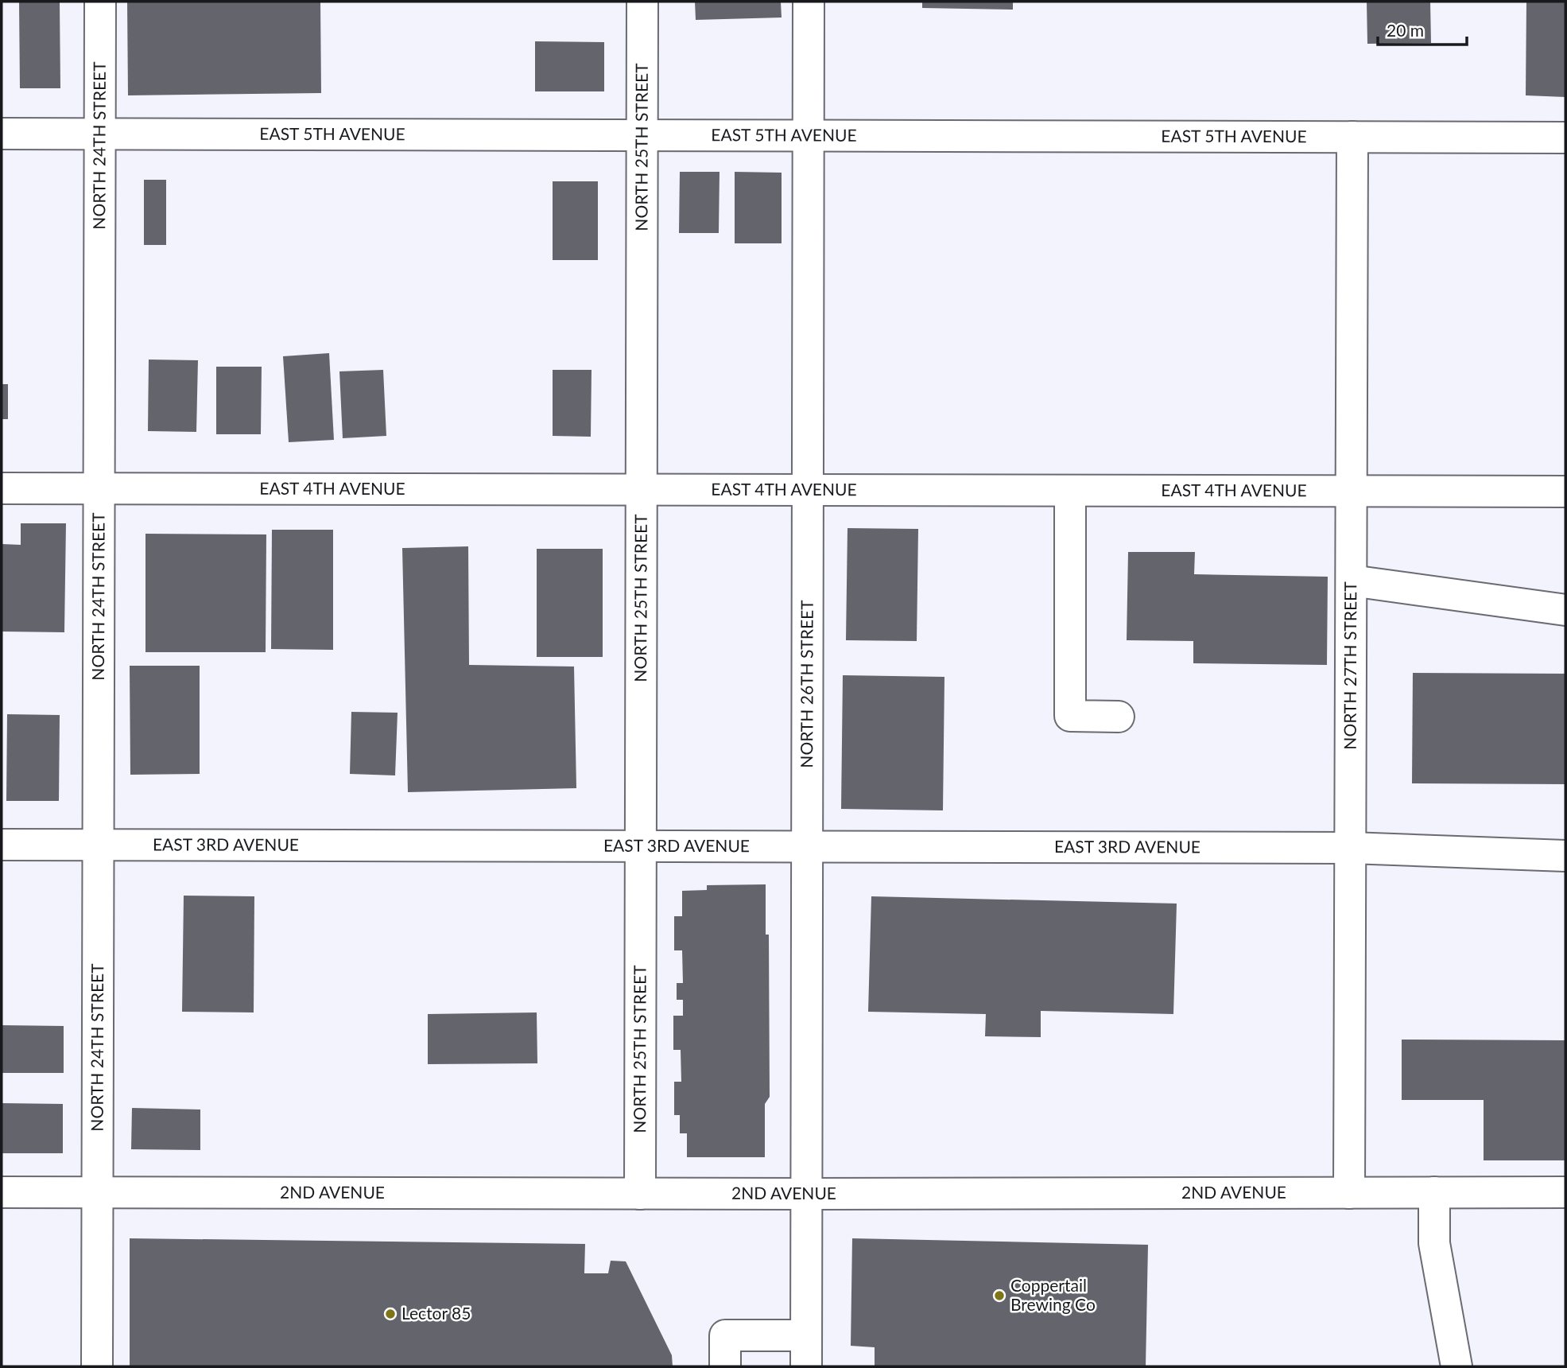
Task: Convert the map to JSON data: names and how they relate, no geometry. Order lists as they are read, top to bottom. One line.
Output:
{"streets":{"street":["EAST 5TH AVENUE","NORTH 24TH STREET","NORTH 25TH STREET","EAST 4TH AVENUE","NORTH 27TH STREET","NORTH 26TH STREET","EAST 3RD AVENUE","2ND AVENUE"]},"crossings":[["EAST 5TH AVENUE","NORTH 24TH STREET"],["EAST 5TH AVENUE","NORTH 25TH STREET"],["EAST 5TH AVENUE","NORTH 27TH STREET"],["EAST 5TH AVENUE","NORTH 26TH STREET"],["NORTH 24TH STREET","EAST 4TH AVENUE"],["NORTH 24TH STREET","EAST 3RD AVENUE"],["NORTH 24TH STREET","2ND AVENUE"],["NORTH 25TH STREET","EAST 4TH AVENUE"],["NORTH 25TH STREET","EAST 3RD AVENUE"],["NORTH 25TH STREET","2ND AVENUE"],["EAST 4TH AVENUE","NORTH 27TH STREET"],["EAST 4TH AVENUE","NORTH 26TH STREET"],["NORTH 27TH STREET","EAST 3RD AVENUE"],["NORTH 27TH STREET","2ND AVENUE"],["NORTH 26TH STREET","EAST 3RD AVENUE"],["NORTH 26TH STREET","2ND AVENUE"]],"places":["Coppertail Brewing Co","Lector 85"],"scale_bar":"20 m"}
